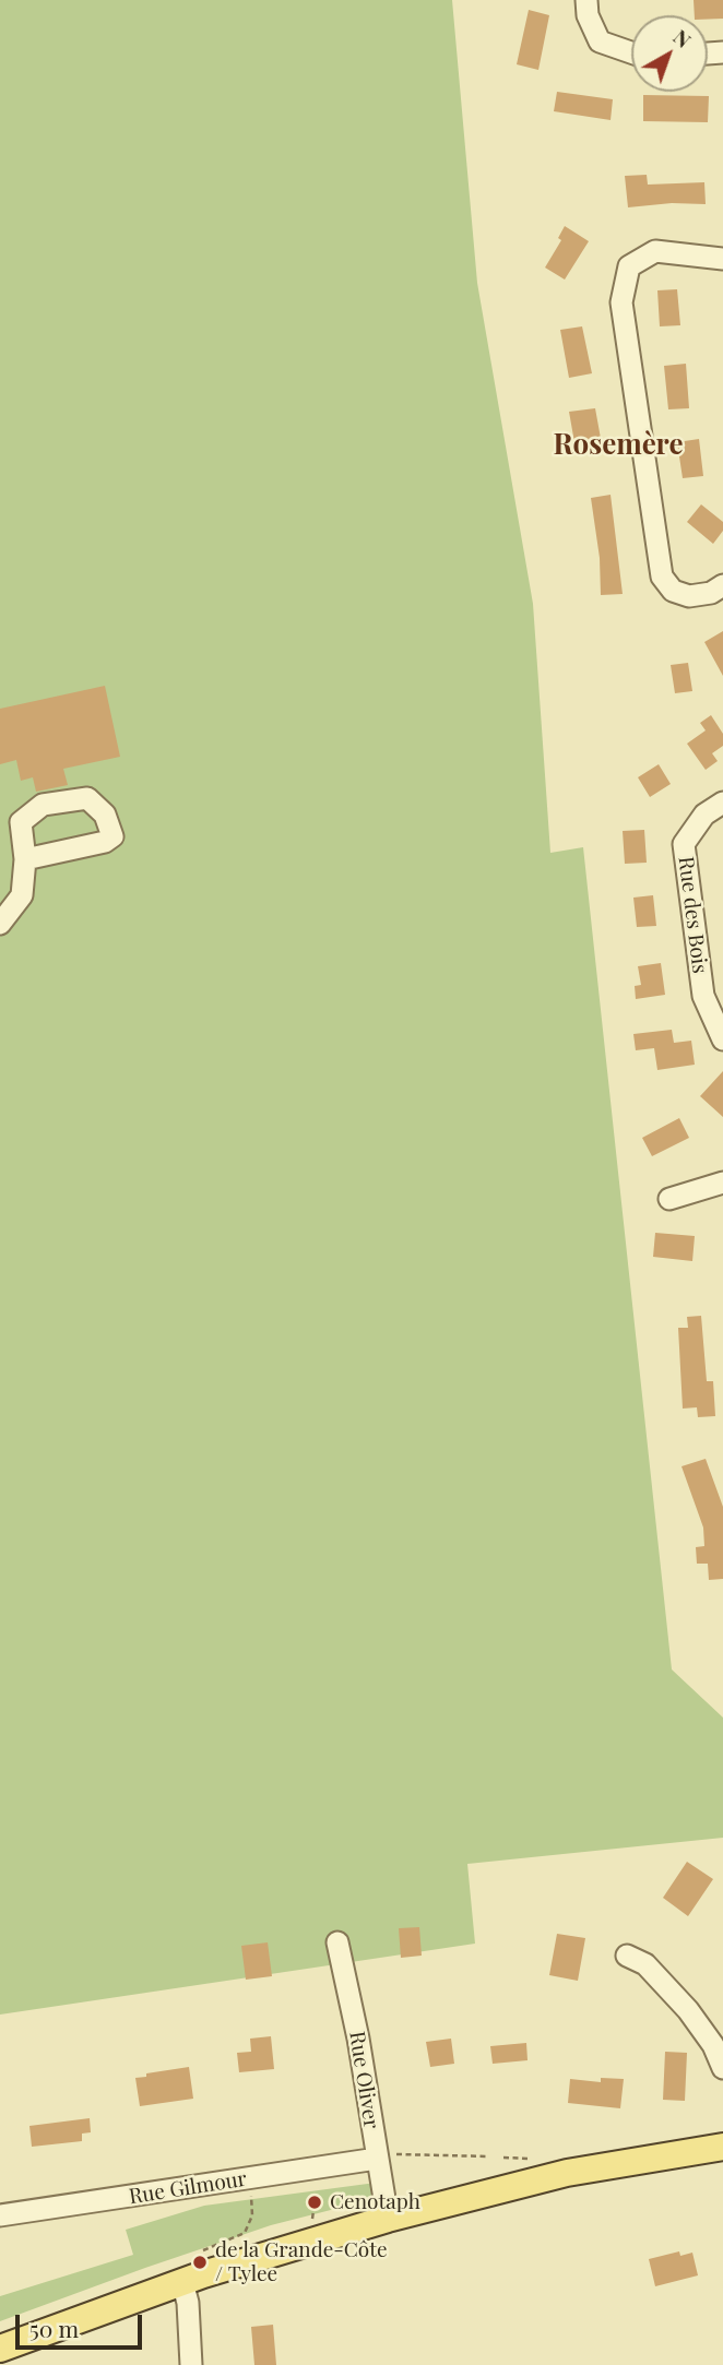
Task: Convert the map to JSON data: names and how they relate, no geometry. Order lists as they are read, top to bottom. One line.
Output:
{"streets":{"street":["Rue des Bois","Rue Oliver","Rue Gilmour"]},"crossings":[["Rue Oliver","Rue Gilmour"]],"districts":["Rosemère"],"places":["Cenotaph","de la Grande-Côte / Tylee"],"scale_bar":"50 m","north":"top right"}
